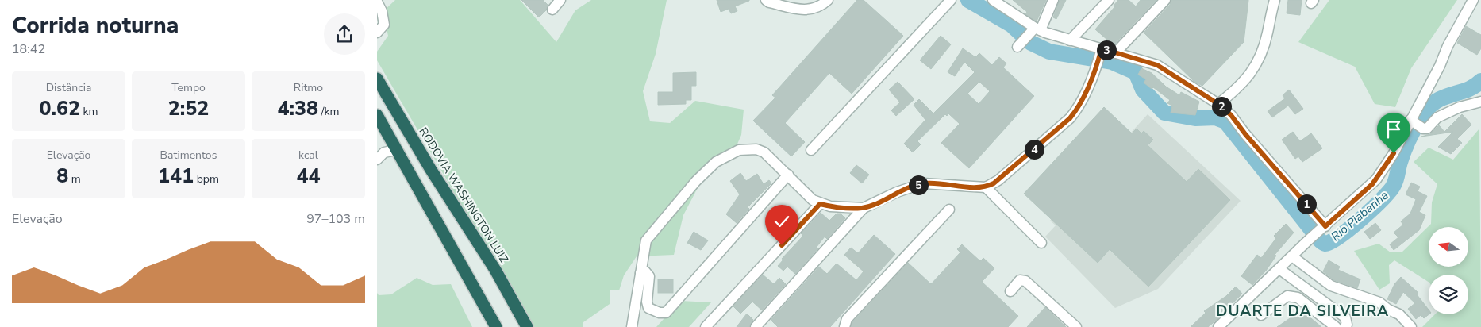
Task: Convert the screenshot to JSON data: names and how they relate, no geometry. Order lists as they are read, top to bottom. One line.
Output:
{"streets":{"highway":["RODOVIA WASHINGTON LUIZ"]},"districts":["DUARTE DA SILVEIRA"],"water":["Rio Piabanha"],"north":"left","page":{"heading":["Corrida noturna","18:42"],"pins":["3","2","4","5","1"],"stats":[["Distância","0.62 km"],["Tempo","2:52"],["Ritmo","4:38 /km"],["Elevação","8 m"],["Batimentos","141 bpm"],["kcal","44"]],"chart":["Elevação","97–103 m"]}}
